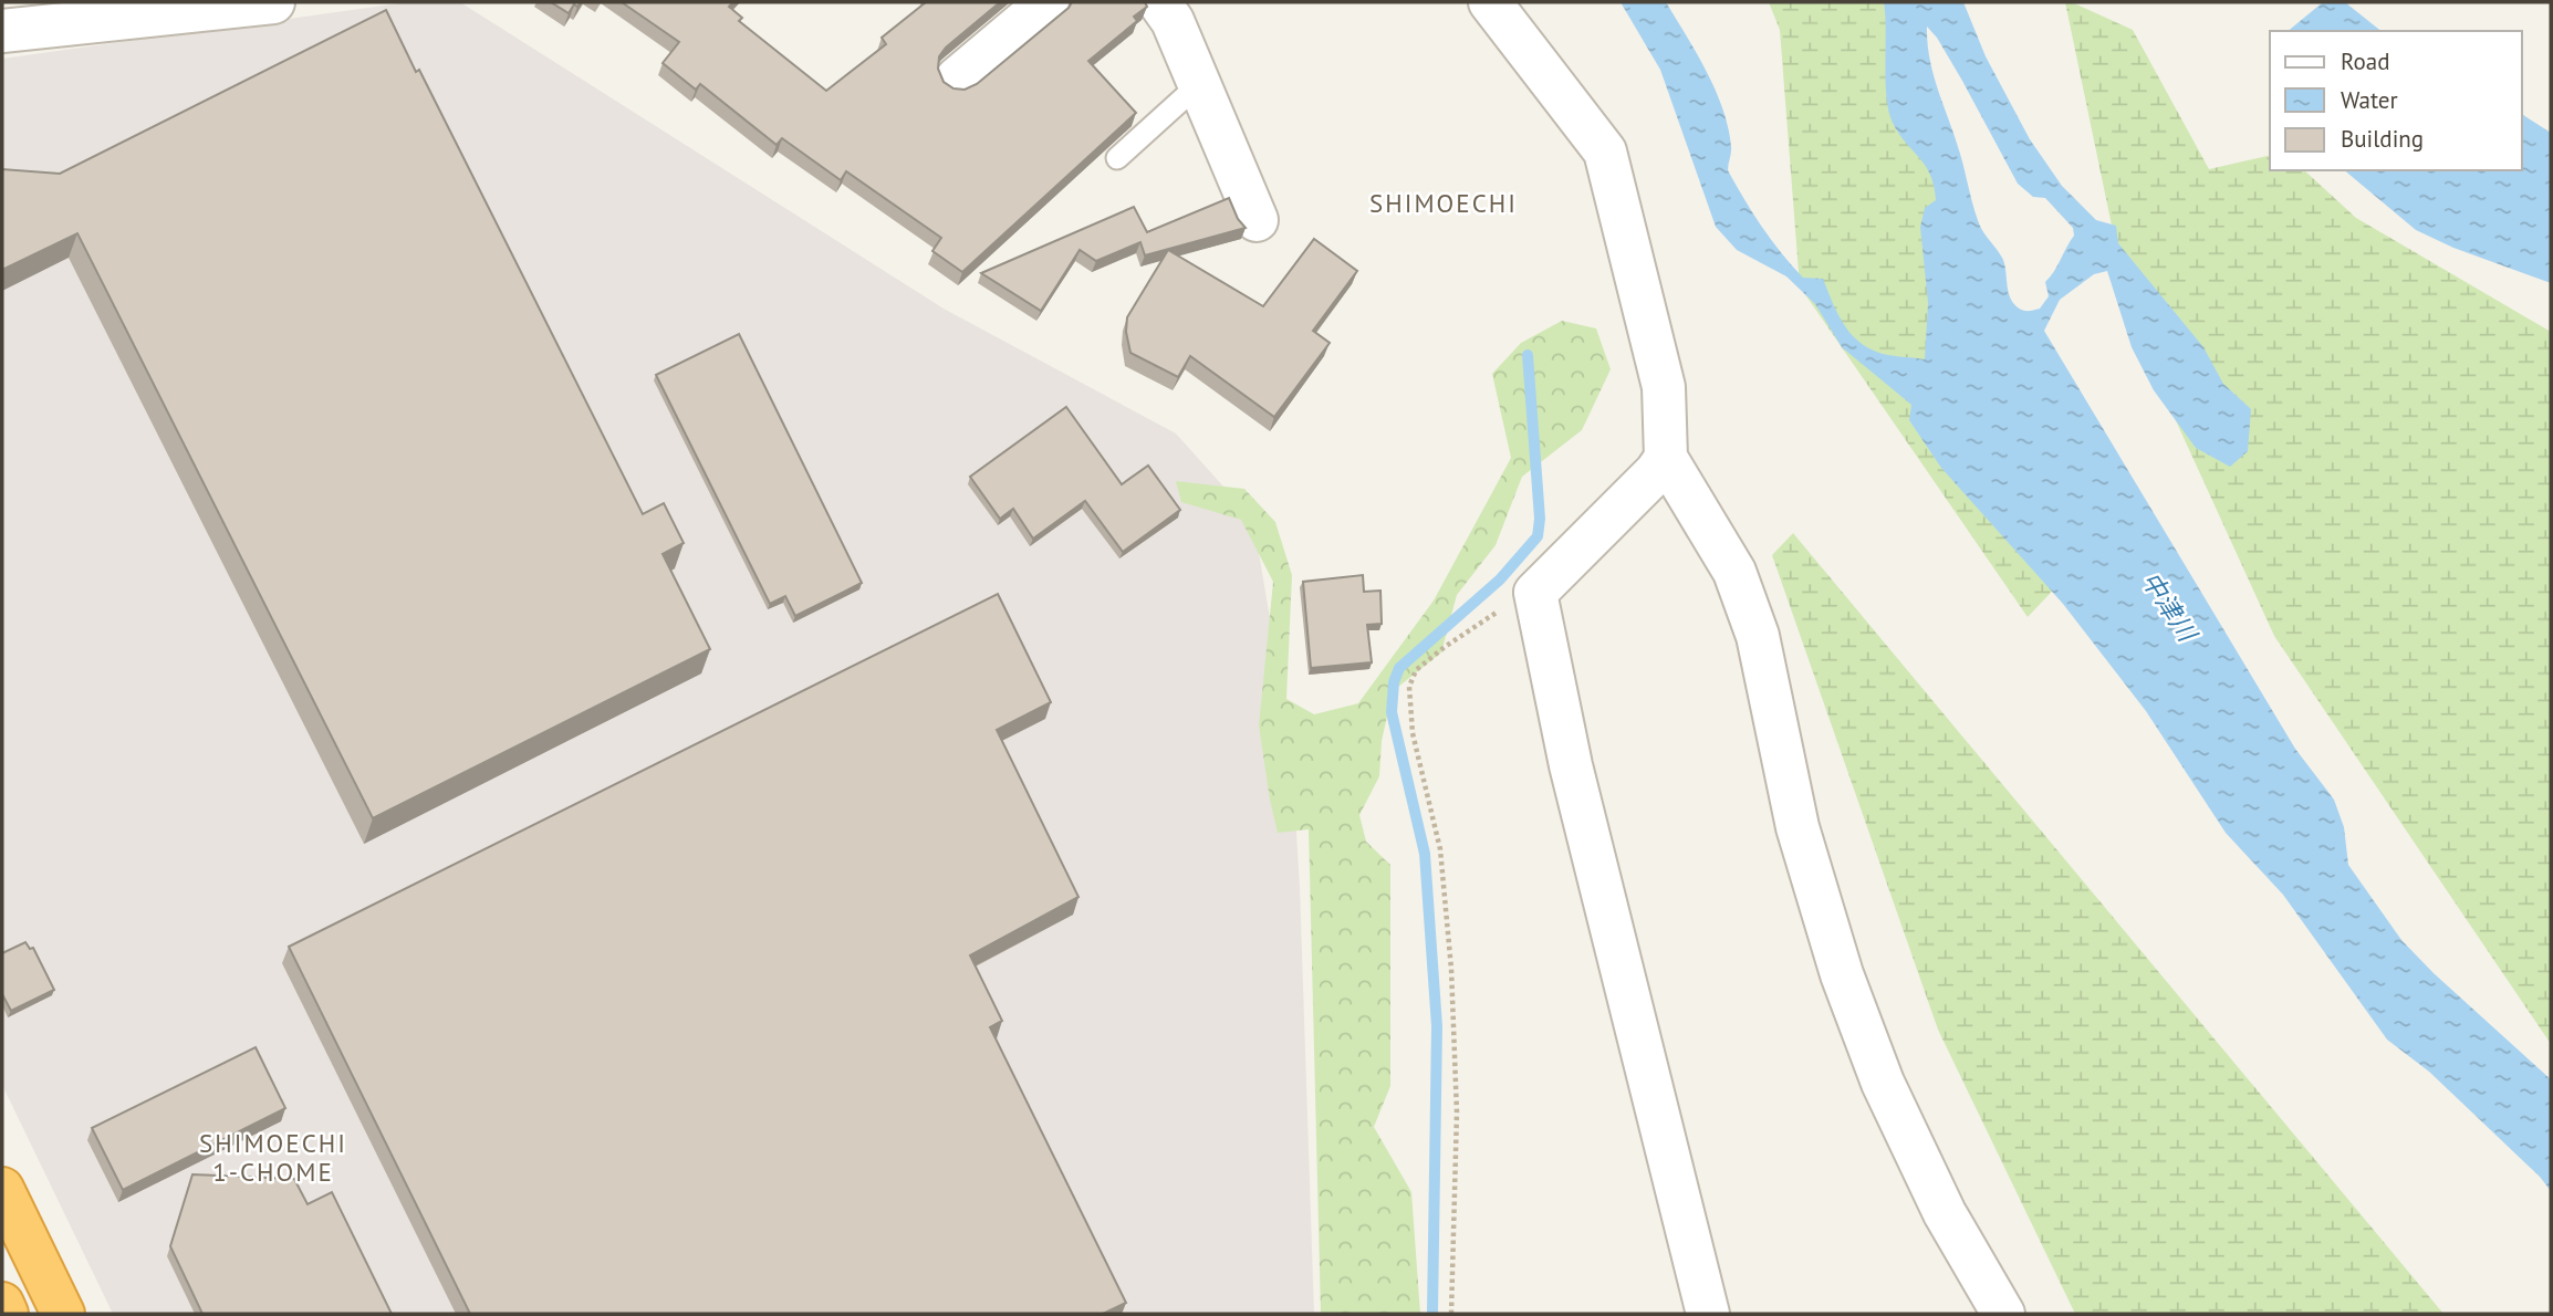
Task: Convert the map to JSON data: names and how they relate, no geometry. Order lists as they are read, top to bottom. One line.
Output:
{"districts":["SHIMOECHI","SHIMOECHI 1-CHOME"],"water":["中津川"],"legend":["Road","Water","Building"]}
